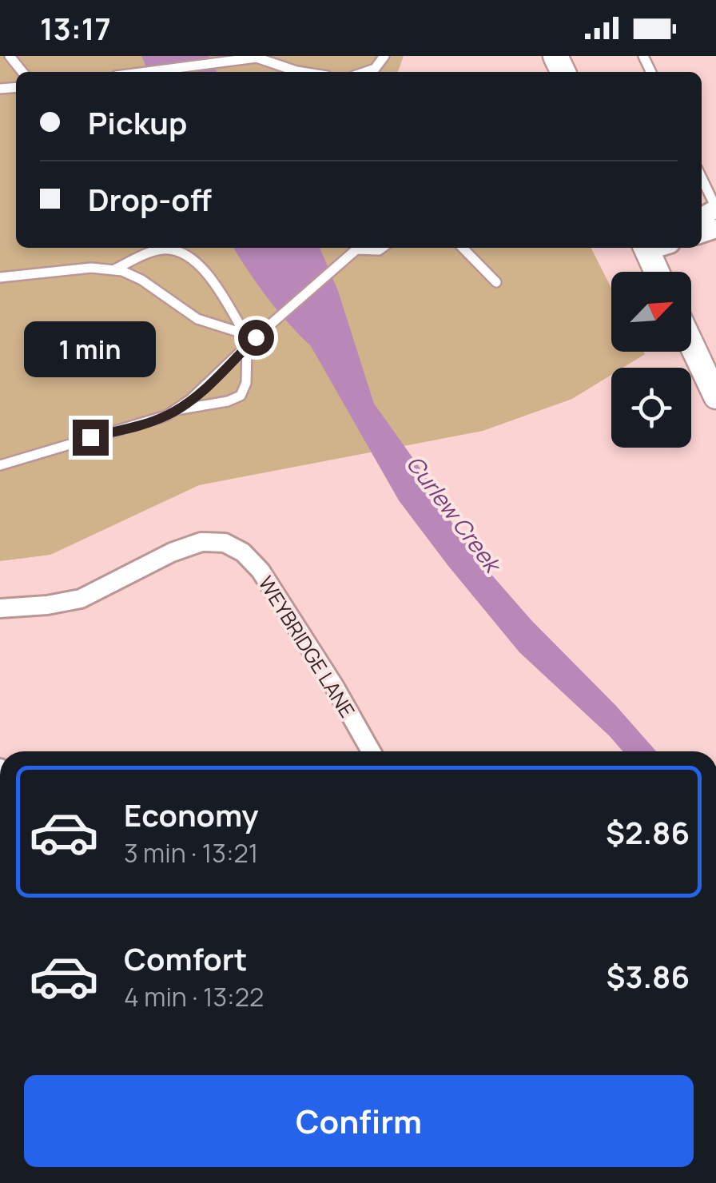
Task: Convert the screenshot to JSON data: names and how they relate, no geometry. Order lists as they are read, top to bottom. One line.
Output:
{"streets":{"street":["WEYBRIDGE LANE"]},"water":["Curlew Creek"],"north":"top right","page":{"status":"13:17","banner":["Pickup","Drop-off"],"bubble":"1 min","list":[{"name":"Economy","note":"3 min · 13:21","value":"$2.86"},{"name":"Comfort","note":"4 min · 13:22","value":"$3.86"}],"buttons":"Confirm"}}
